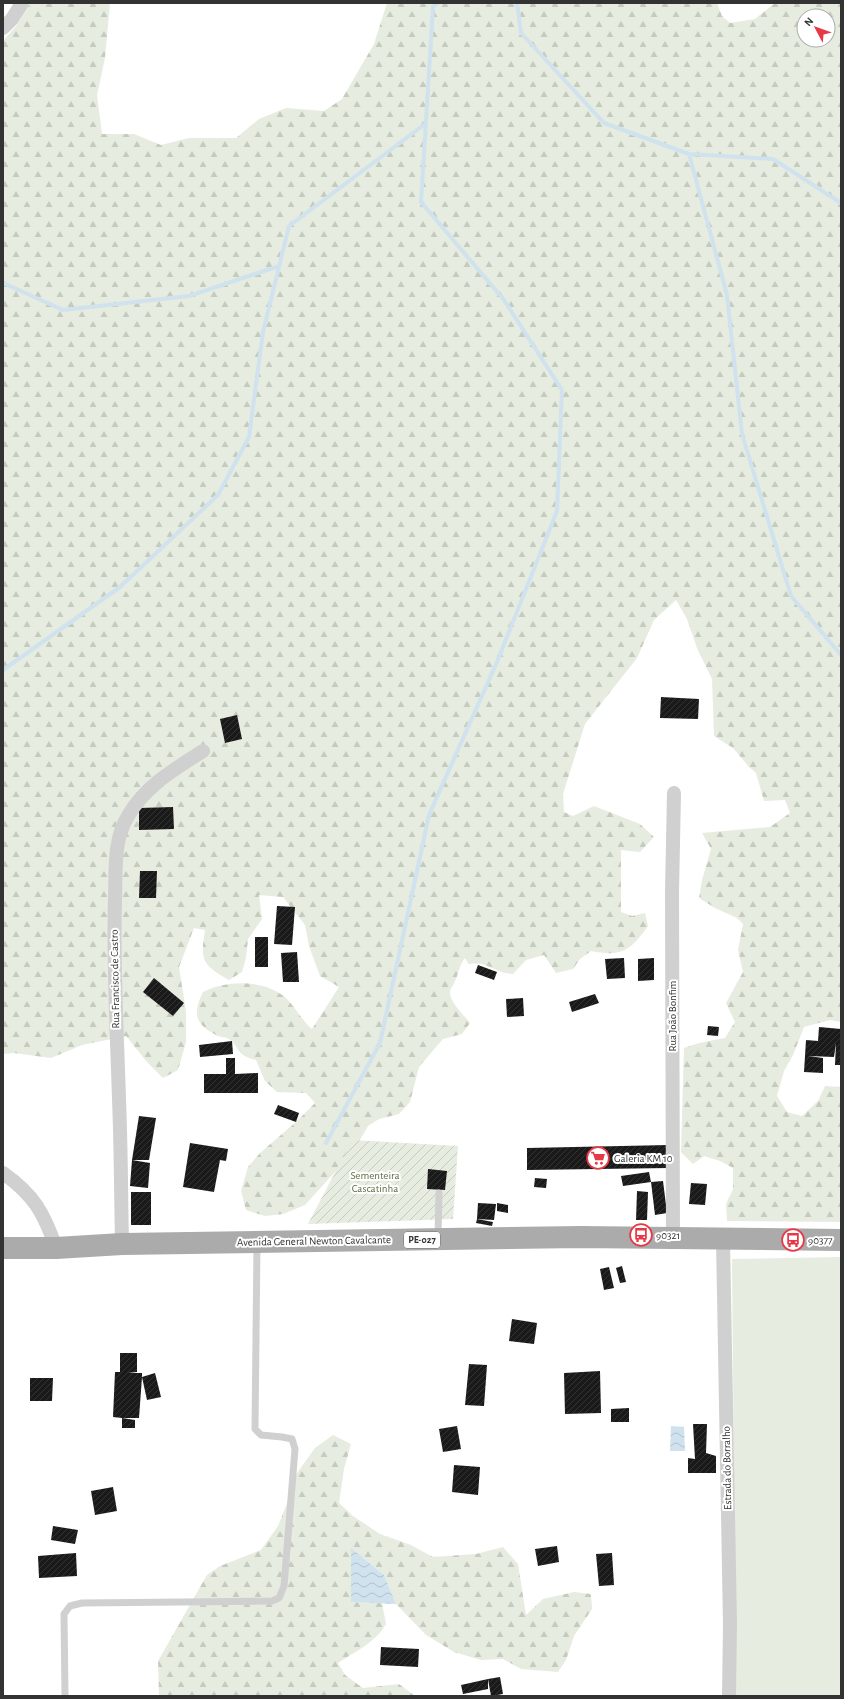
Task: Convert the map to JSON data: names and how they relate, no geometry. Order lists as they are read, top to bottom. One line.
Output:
{"streets":{"main road":["PE-027","Avenida General Newton Cavalcante"],"street":["Rua Francisco de Castro","Rua João Bonfim","Estrada do Borralho"]},"crossings":[["Rua Francisco de Castro","Avenida General Newton Cavalcante"],["Rua João Bonfim","Avenida General Newton Cavalcante"],["Avenida General Newton Cavalcante","Estrada do Borralho"]],"parks":["Sementeira Cascatinha"],"places":{"supermarket":["Galeria KM 10"],"bus stop":["90321","90377"]},"north":"top left"}
